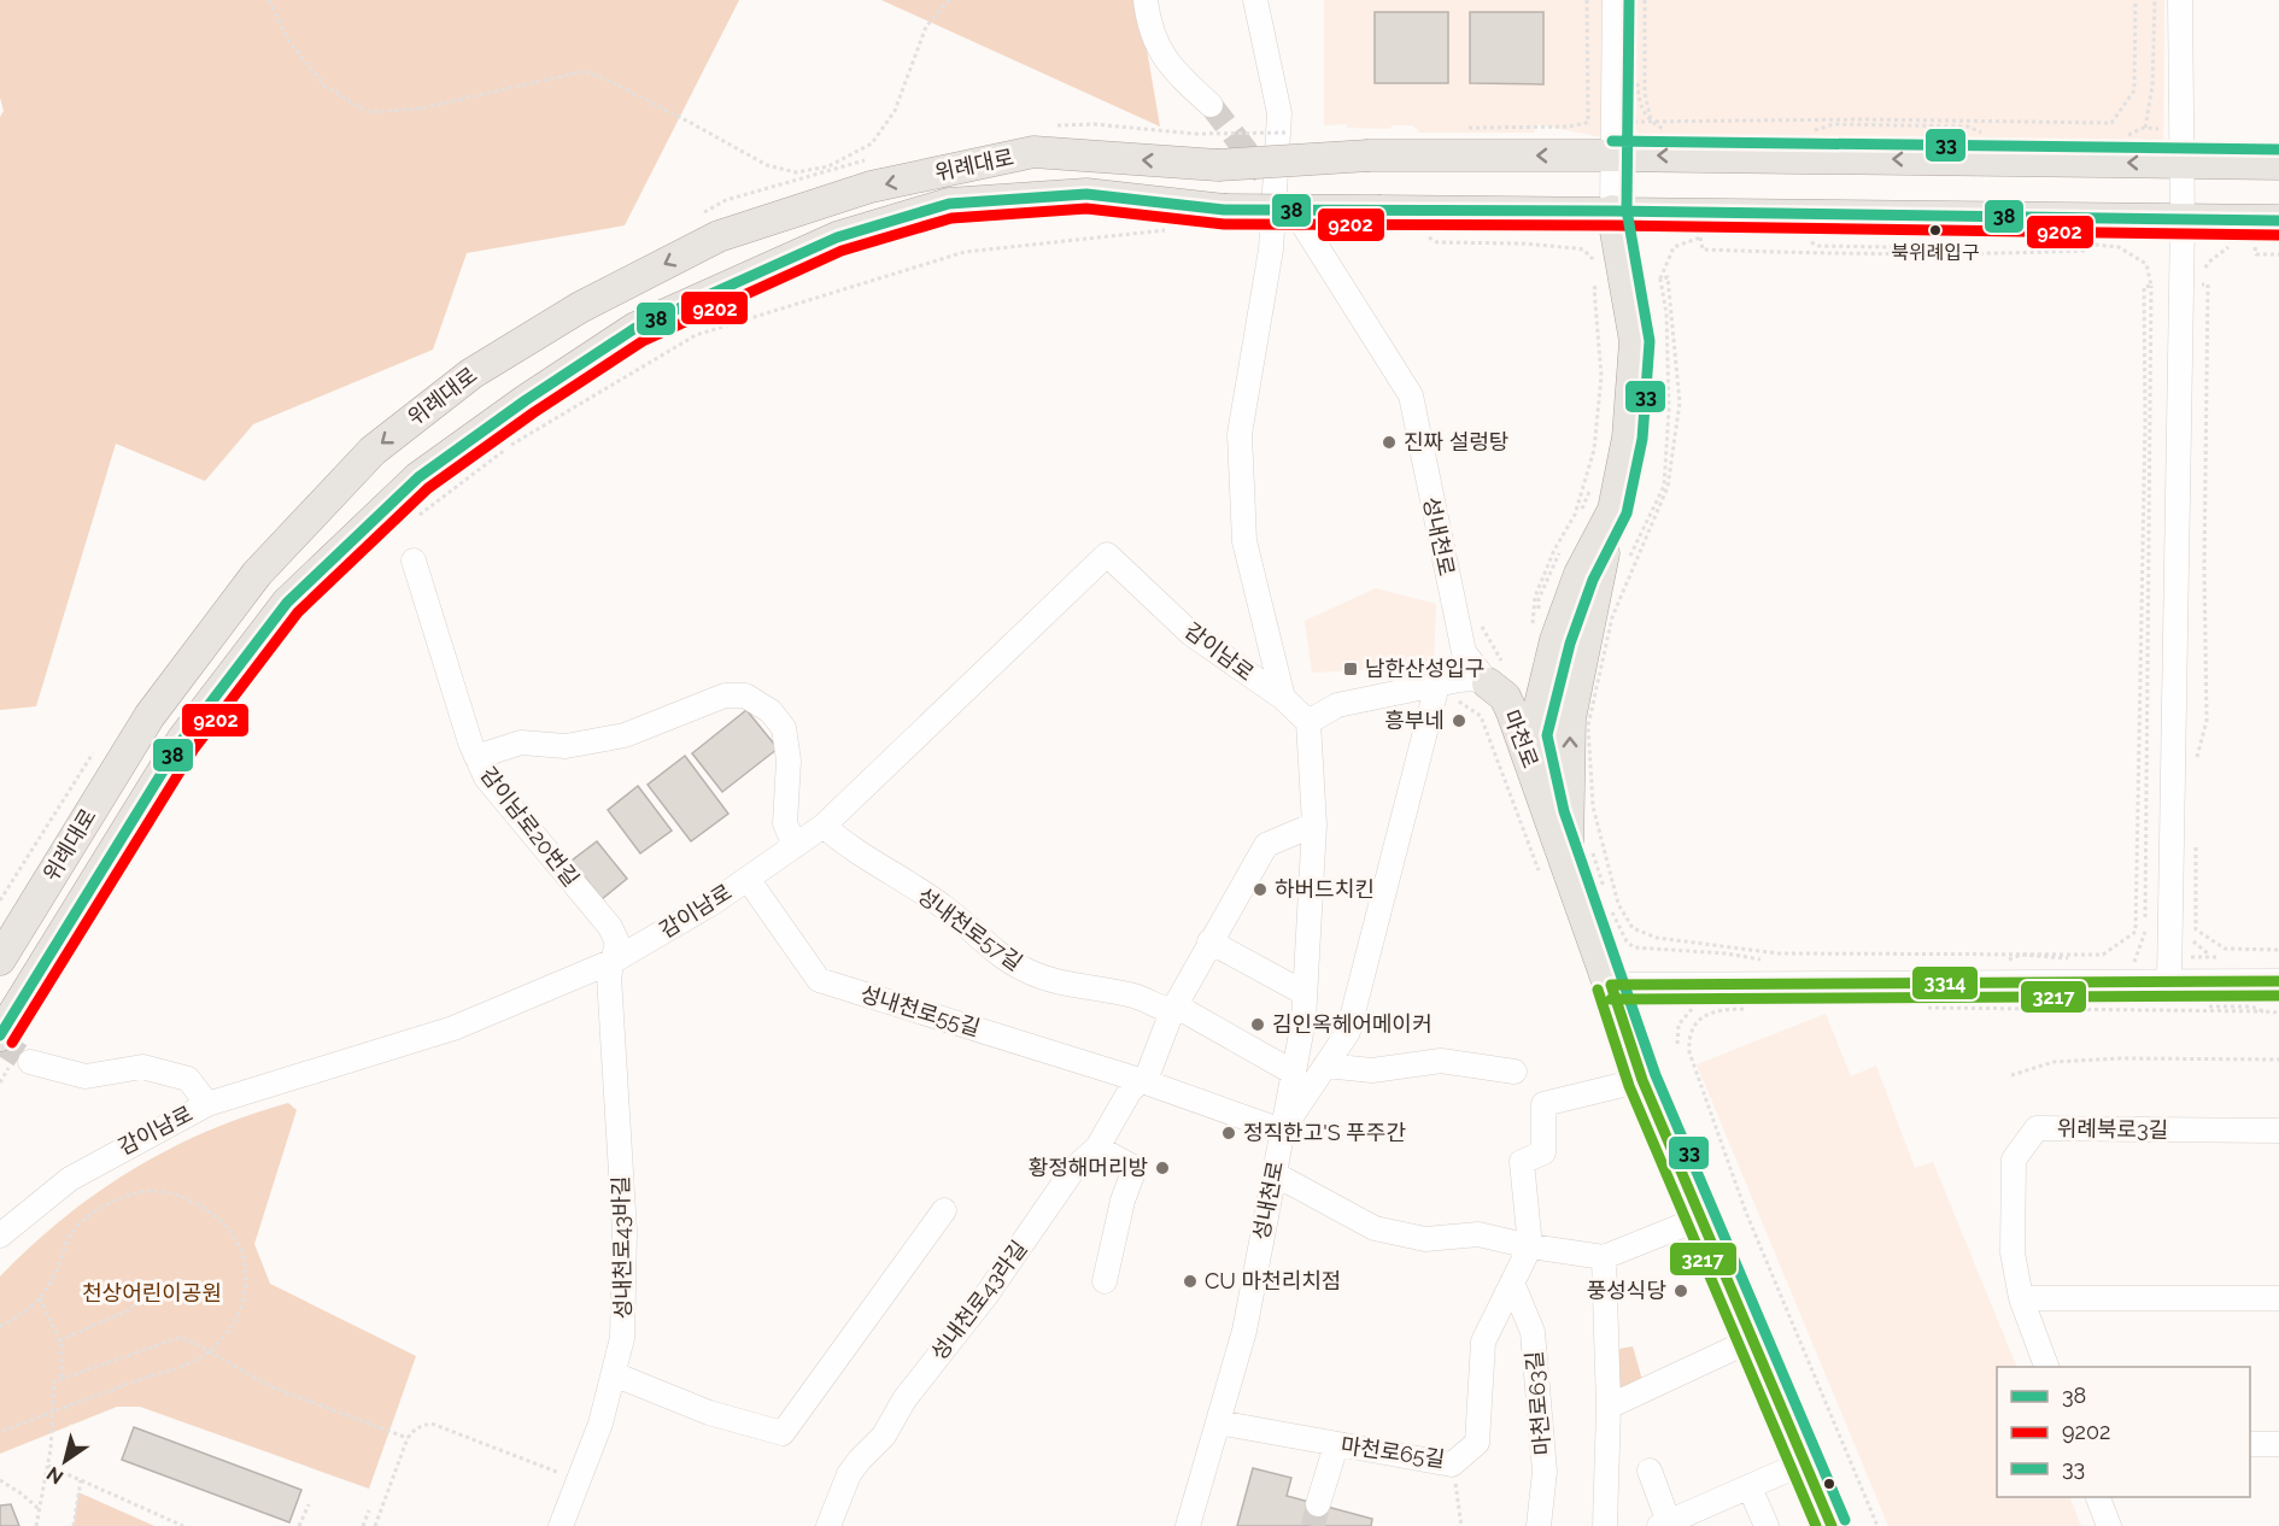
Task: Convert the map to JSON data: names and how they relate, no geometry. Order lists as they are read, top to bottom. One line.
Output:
{"streets":{"main road":["위례대로","마천로"],"street":["성내천로","감이남로","감이남로20번길","성내천로57길","성내천로55길","위례북로3길","성내천로43바길","성내천로43라길","마천로63길","마천로65길"]},"crossings":[["성내천로","마천로"],["성내천로","성내천로57길"],["성내천로","성내천로55길"],["성내천로","마천로65길"],["감이남로","감이남로20번길"],["감이남로","성내천로57길"],["감이남로","성내천로55길"],["감이남로","성내천로43바길"],["감이남로20번길","성내천로43바길"],["성내천로55길","성내천로43라길"],["마천로63길","마천로65길"]],"parks":["천상어린이공원"],"places":{"other":["북위례입구","진짜 설렁탕","흥부네","하버드치킨","김인옥헤어메이커","정직한고'S 푸주간","황정해머리방","CU 마천리치점","풍성식당"],"transit":["남한산성입구"]},"lines":["transit line 33","transit line 38","transit line 9202","transit line 3314","transit line 3217"],"legend":["38","9202","33"],"north":"bottom left"}
